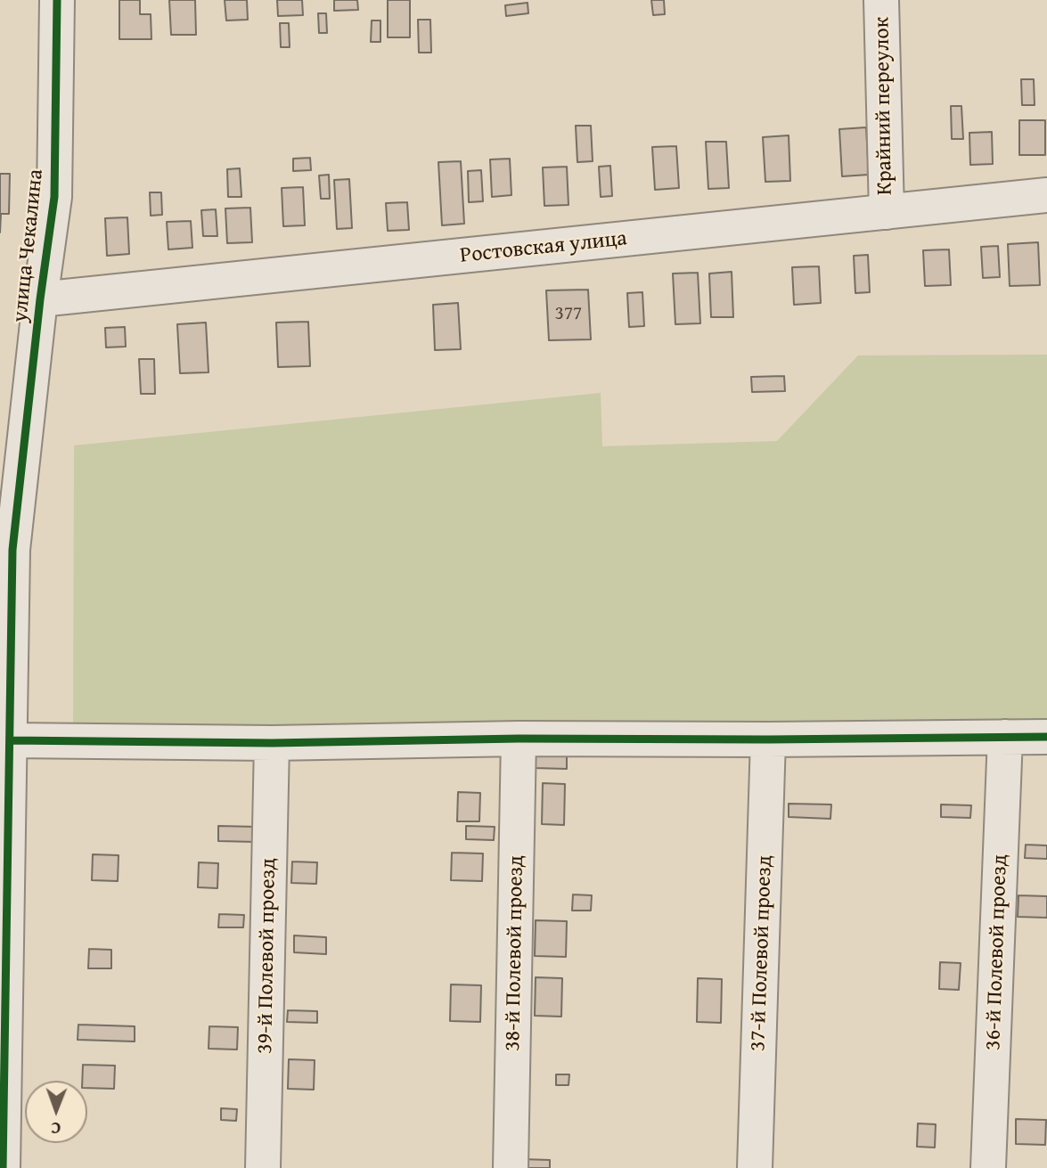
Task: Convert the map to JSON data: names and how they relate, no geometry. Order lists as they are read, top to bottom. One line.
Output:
{"streets":{"street":["Крайний переулок","улица Чекалина","Ростовская улица","36-й Полевой проезд","38-й Полевой проезд","37-й Полевой проезд","39-й Полевой проезд"]},"crossings":[["Крайний переулок","Ростовская улица"],["улица Чекалина","Ростовская улица"]],"house_numbers":["377"],"north":"bottom"}
